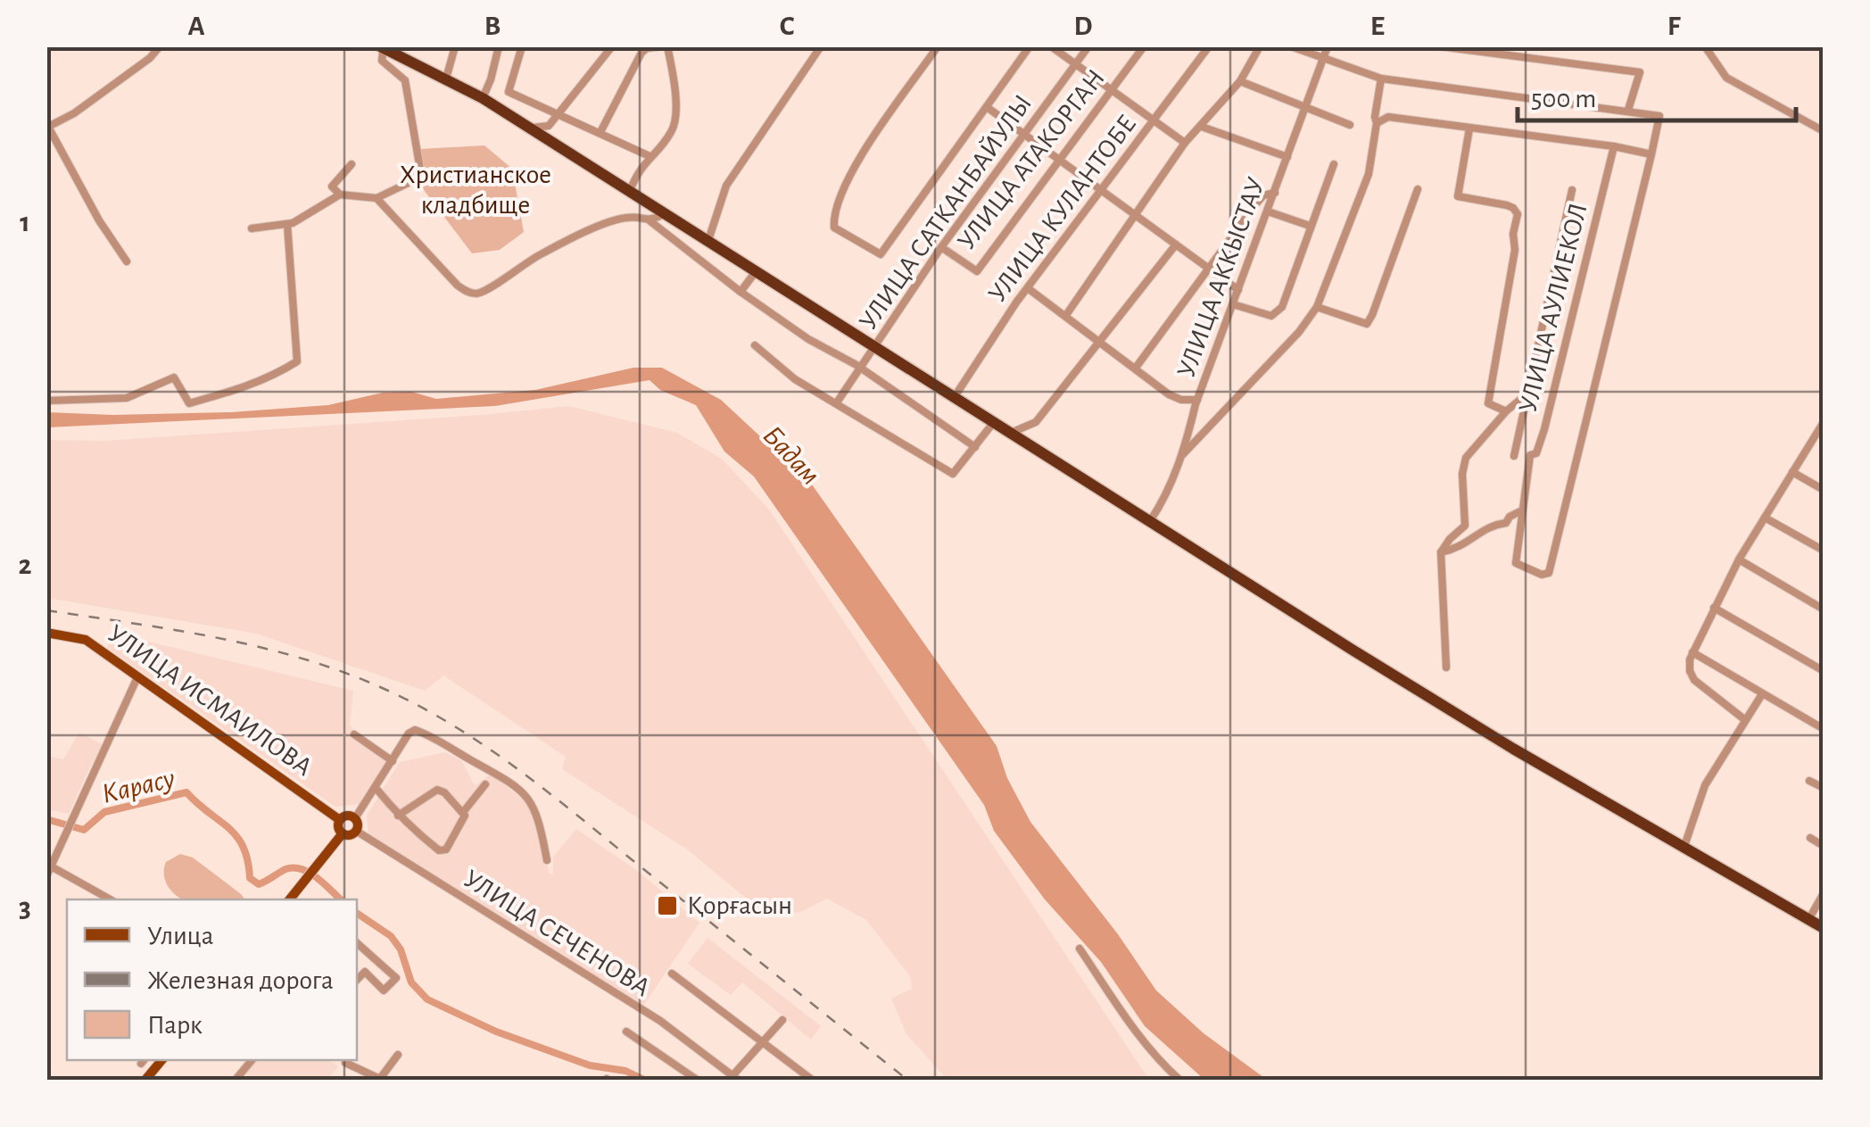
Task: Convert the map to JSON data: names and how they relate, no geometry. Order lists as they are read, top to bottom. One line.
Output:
{"streets":{"main road":["УЛИЦА ИСМАИЛОВА"],"street":["УЛИЦА АТАКОРГАН","УЛИЦА КУЛАНТОБЕ","УЛИЦА САТКАНБАЙУЛЫ","УЛИЦА АККЫСТАУ","УЛИЦА АУЛИЕКОЛ","УЛИЦА СЕЧЕНОВА"]},"crossings":[["УЛИЦА АТАКОРГАН","УЛИЦА САТКАНБАЙУЛЫ"],["УЛИЦА ИСМАИЛОВА","УЛИЦА СЕЧЕНОВА"]],"water":["Бадам","Карасу"],"parks":["Христианское кладбище"],"places":{"transit":["Қорғасын"]},"legend":["Улица","Железная дорога","Парк"],"scale_bar":"500 m","grid":{"columns":["A","B","C","D","E","F"],"rows":["1","2","3"]}}
